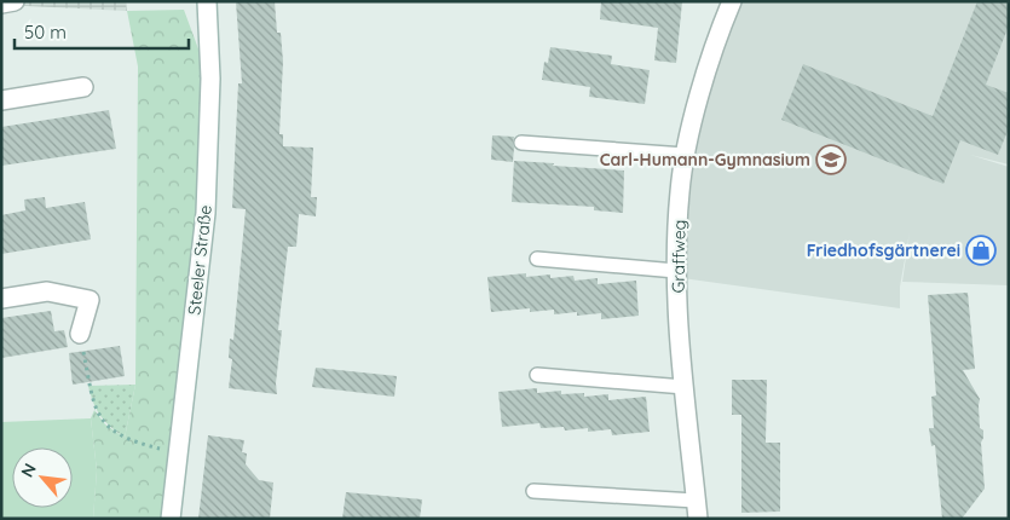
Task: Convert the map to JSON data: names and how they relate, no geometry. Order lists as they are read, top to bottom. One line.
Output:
{"streets":{"street":["Graffweg","Steeler Straße"]},"places":{"school or university":["Carl-Humann-Gymnasium"],"shop":["Friedhofsgärtnerei"]},"scale_bar":"50 m","north":"top left"}
